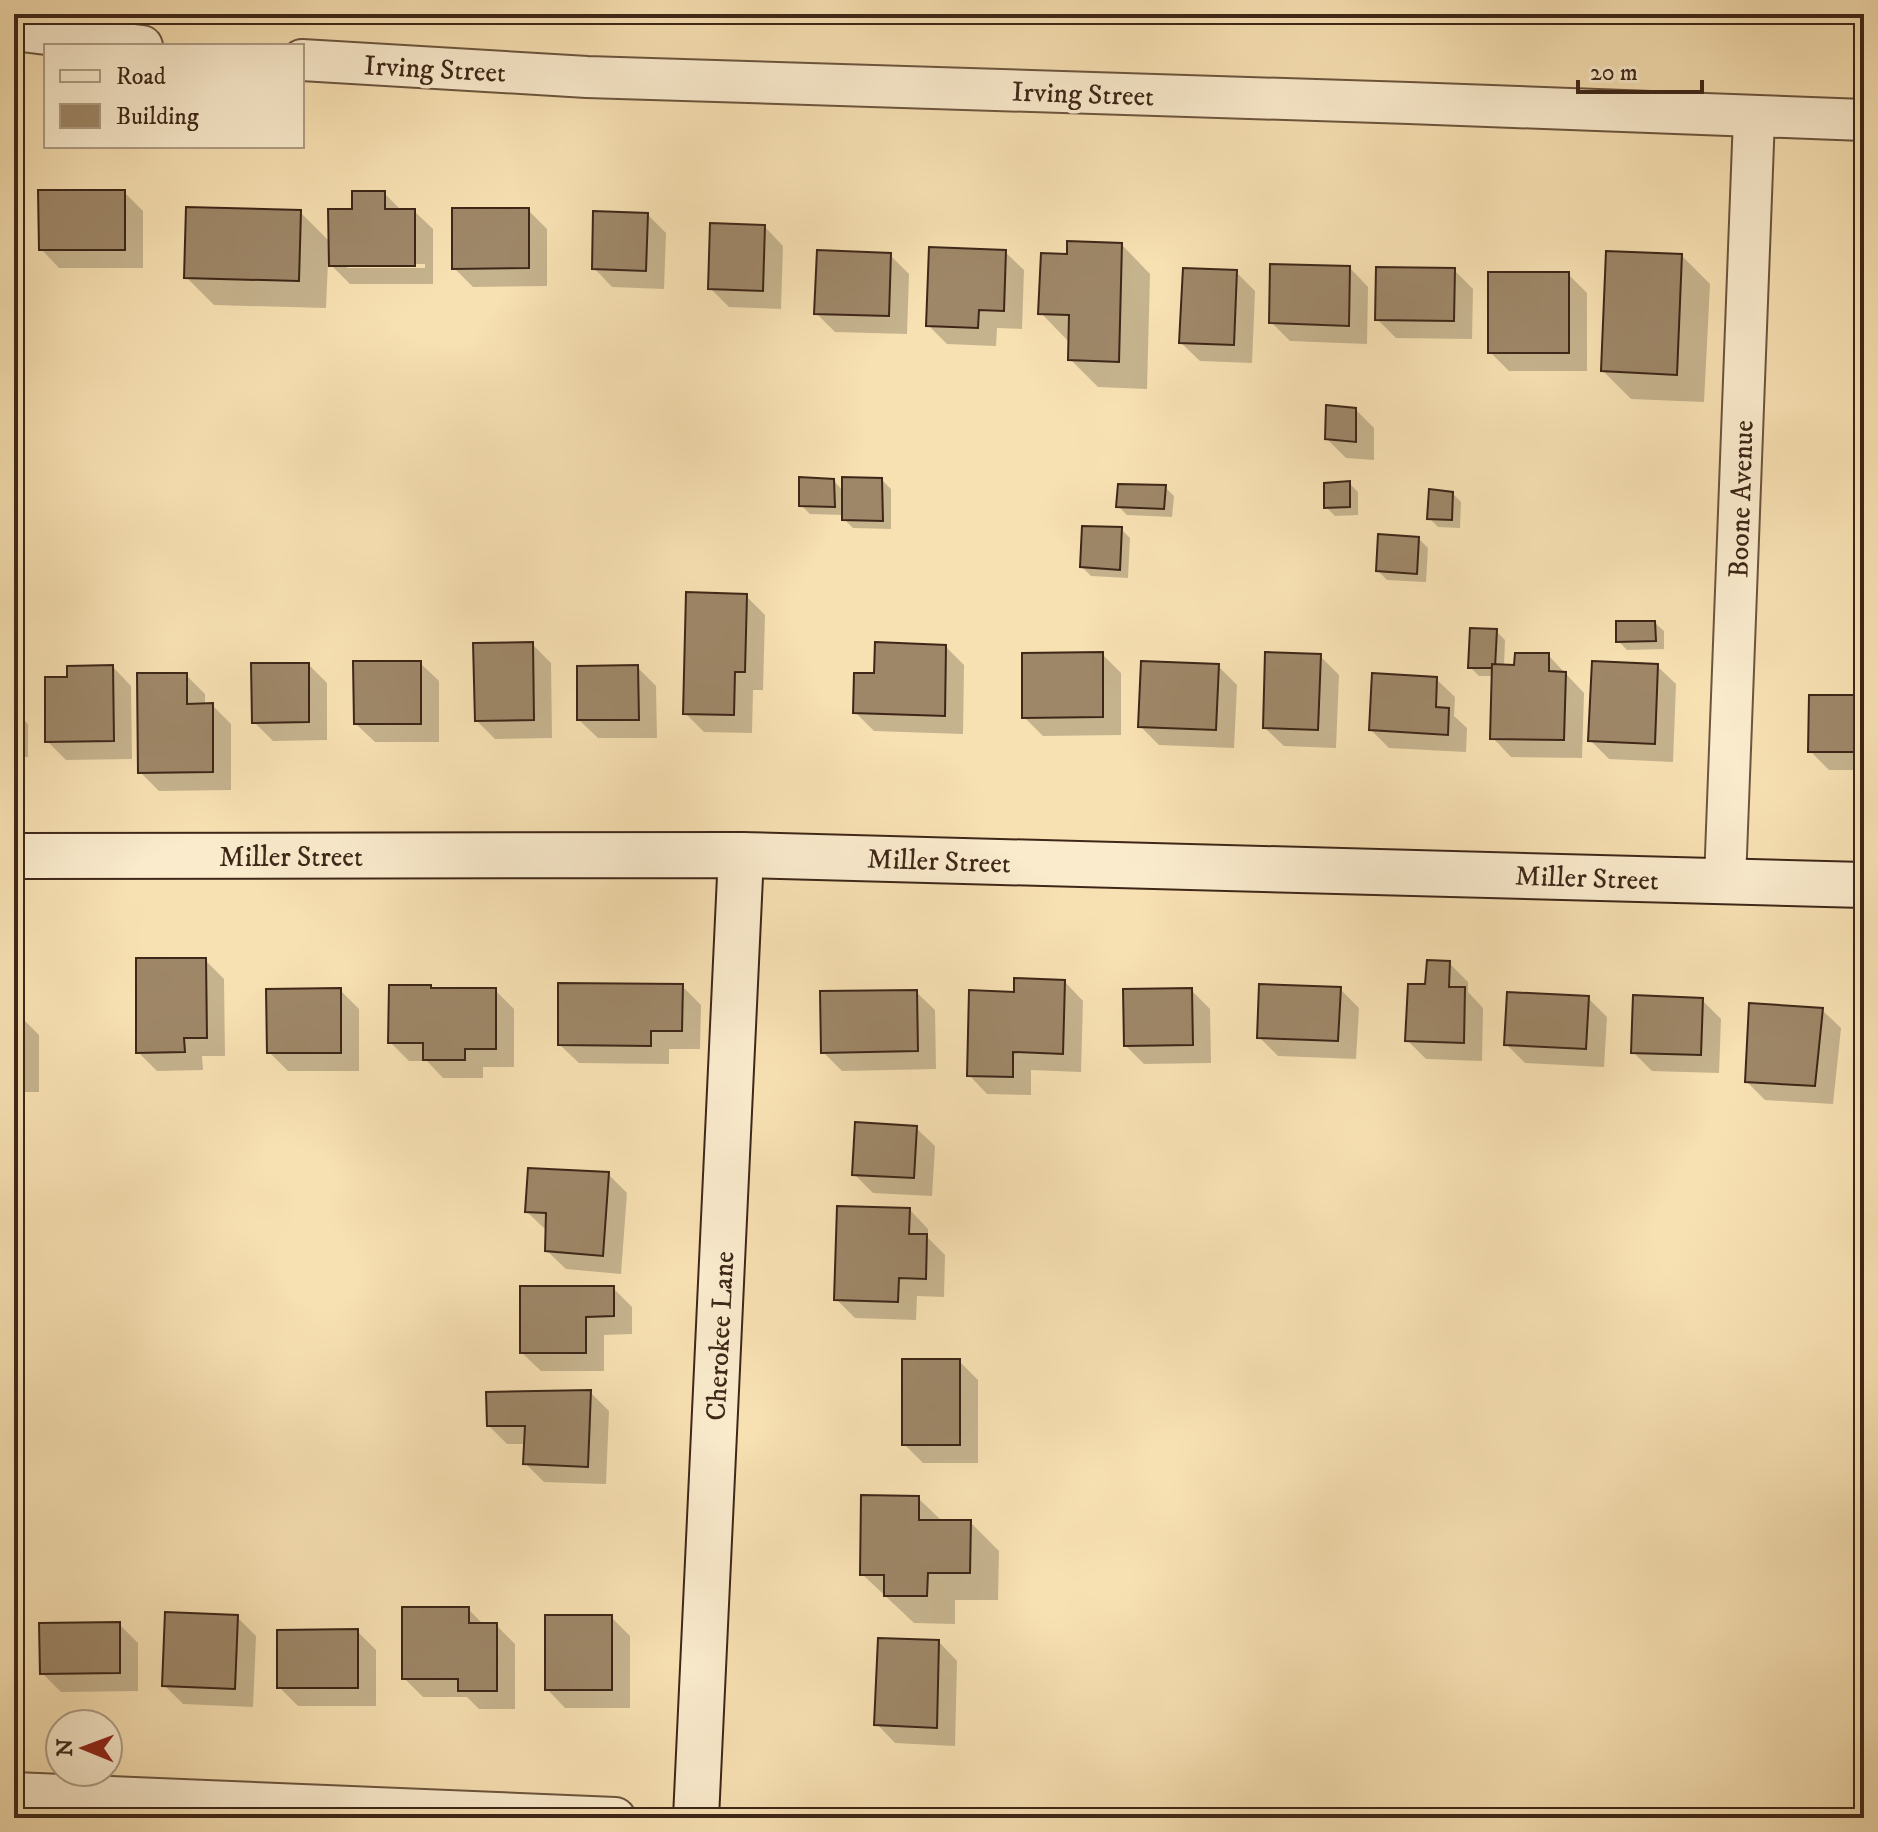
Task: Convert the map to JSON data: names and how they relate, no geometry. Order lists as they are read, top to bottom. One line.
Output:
{"streets":{"main road":["Miller Street","Cherokee Lane"],"street":["Irving Street","Boone Avenue"]},"crossings":[["Irving Street","Boone Avenue"],["Boone Avenue","Miller Street"],["Miller Street","Cherokee Lane"]],"legend":["Road","Building"],"scale_bar":"20 m","north":"left"}
